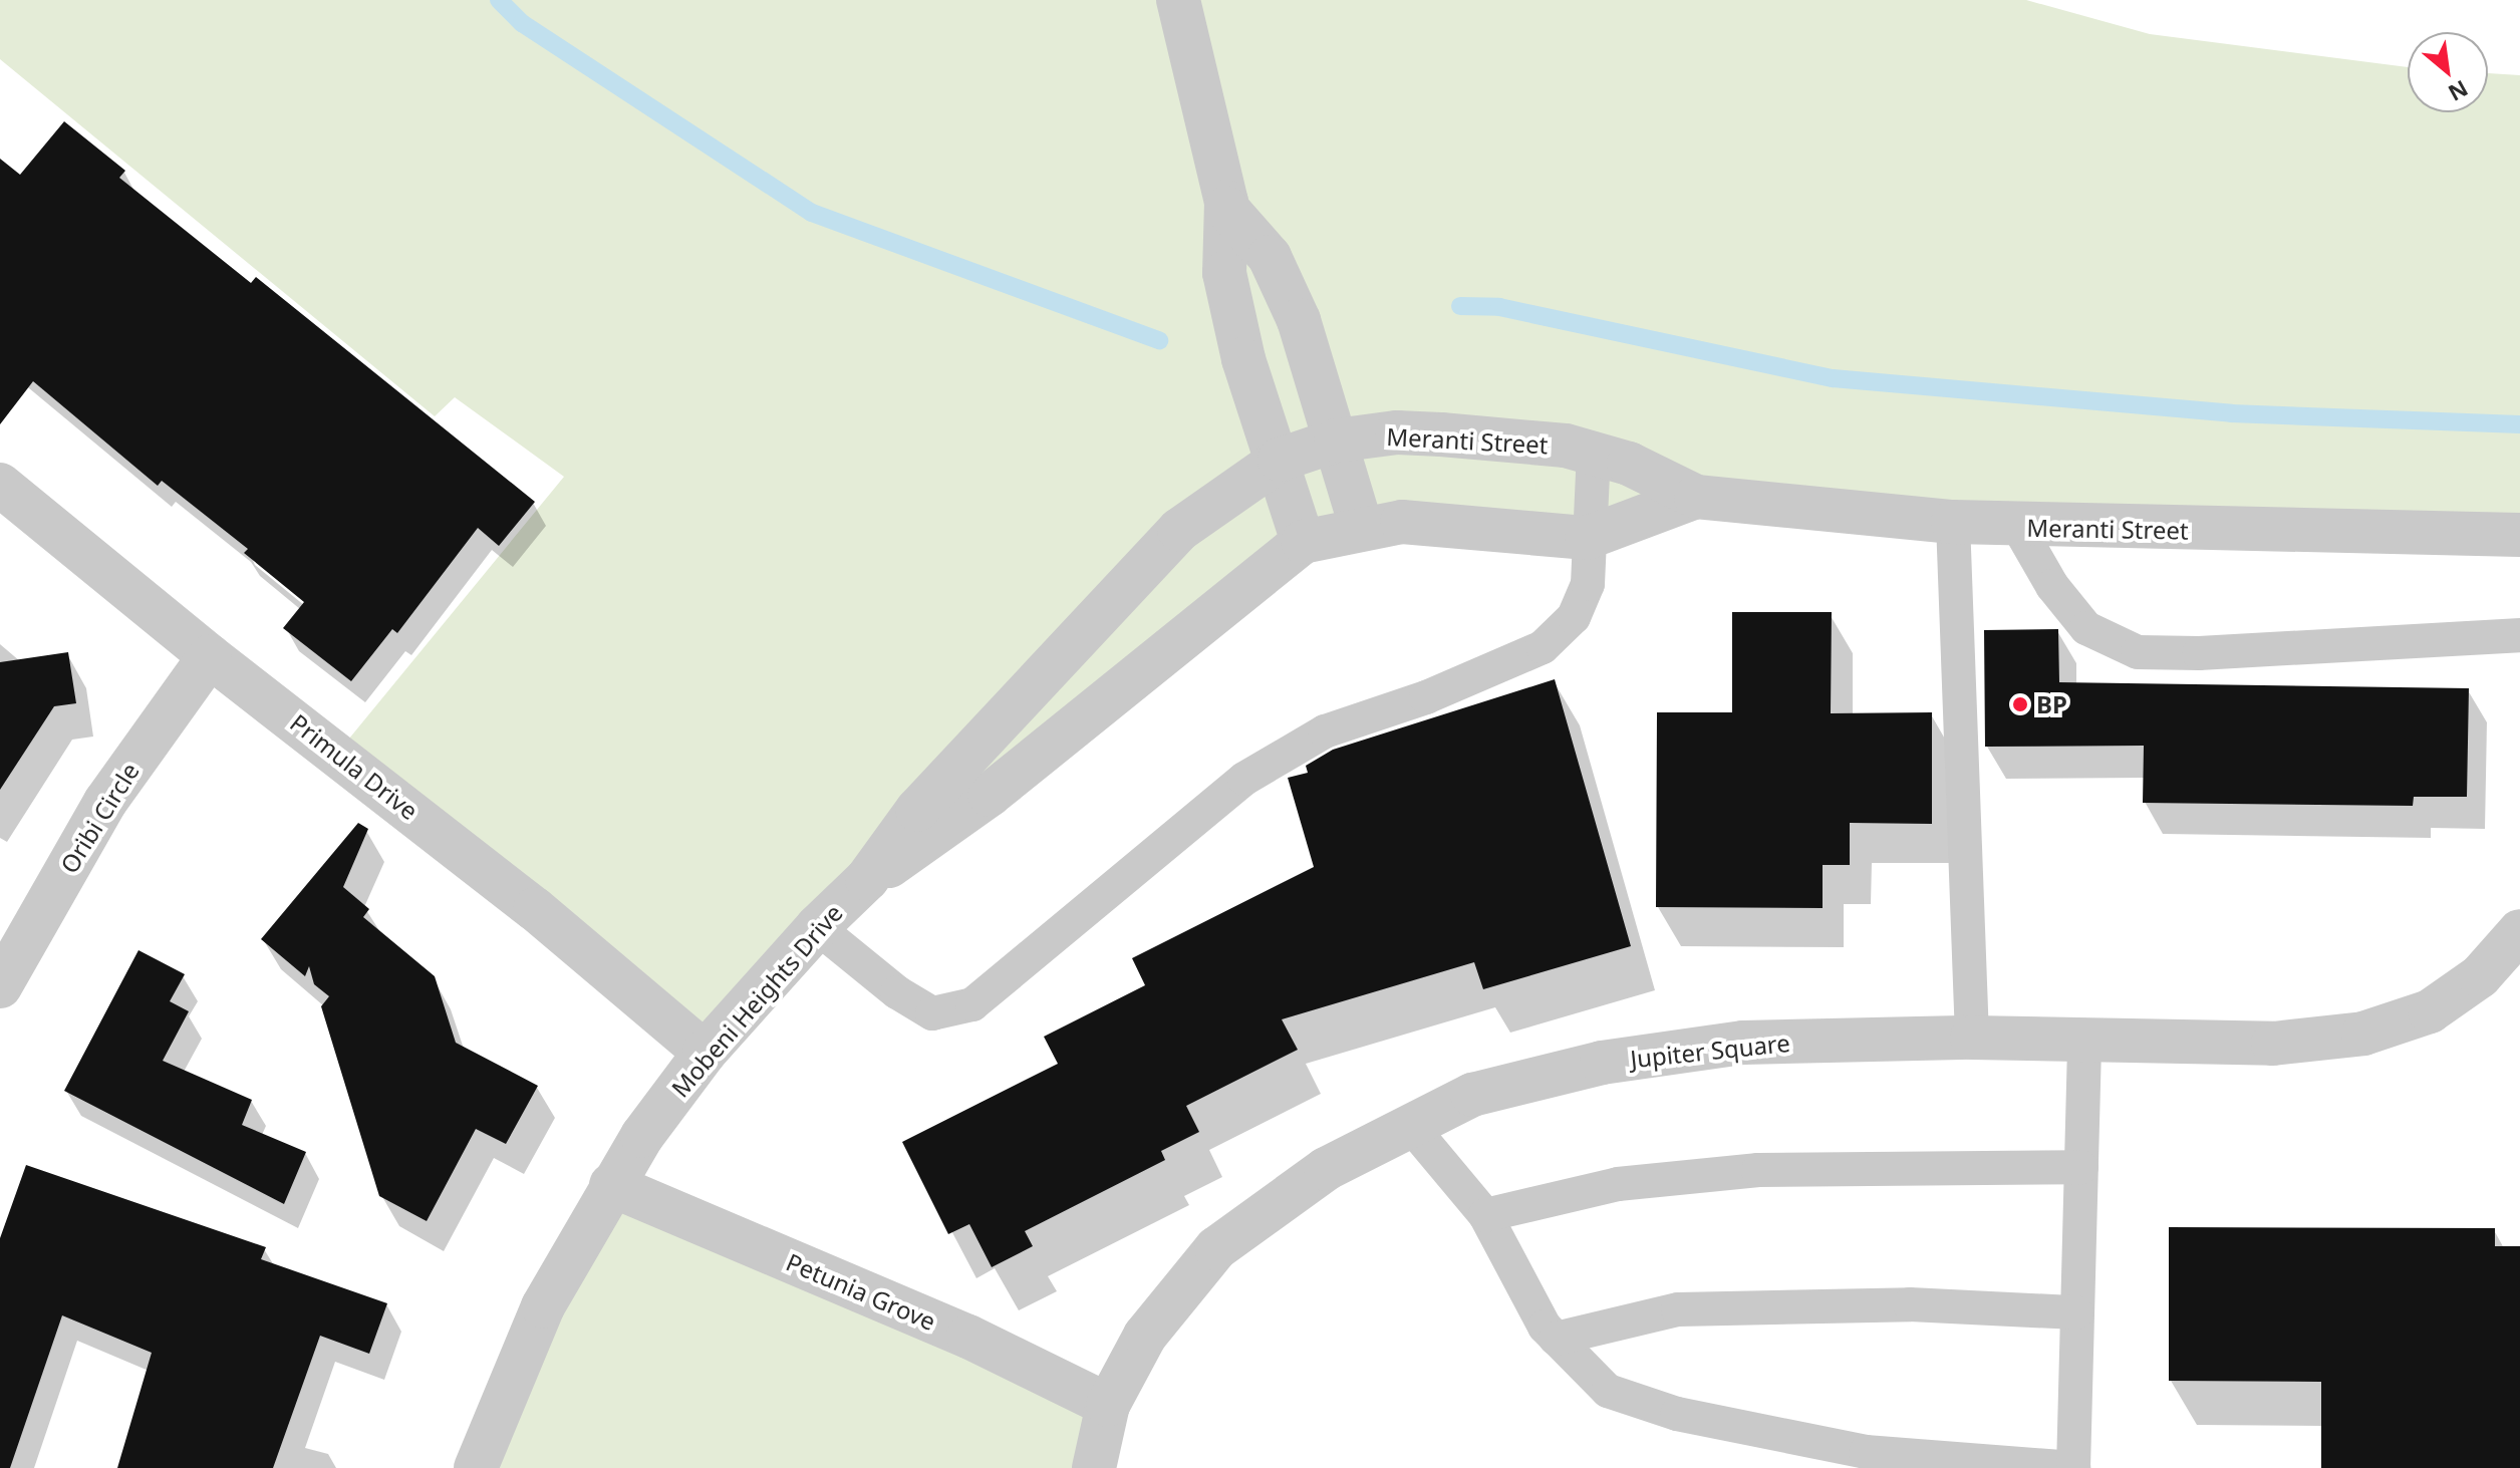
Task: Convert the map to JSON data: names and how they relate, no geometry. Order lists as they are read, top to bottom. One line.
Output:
{"streets":{"street":["Meranti Street","Primula Drive","Oribi Circle","Mobeni Heights Drive","Jupiter Square","Petunia Grove"]},"crossings":[["Meranti Street","Mobeni Heights Drive"],["Primula Drive","Oribi Circle"],["Primula Drive","Mobeni Heights Drive"],["Mobeni Heights Drive","Petunia Grove"],["Jupiter Square","Petunia Grove"]],"places":["BP"],"north":"bottom right"}
